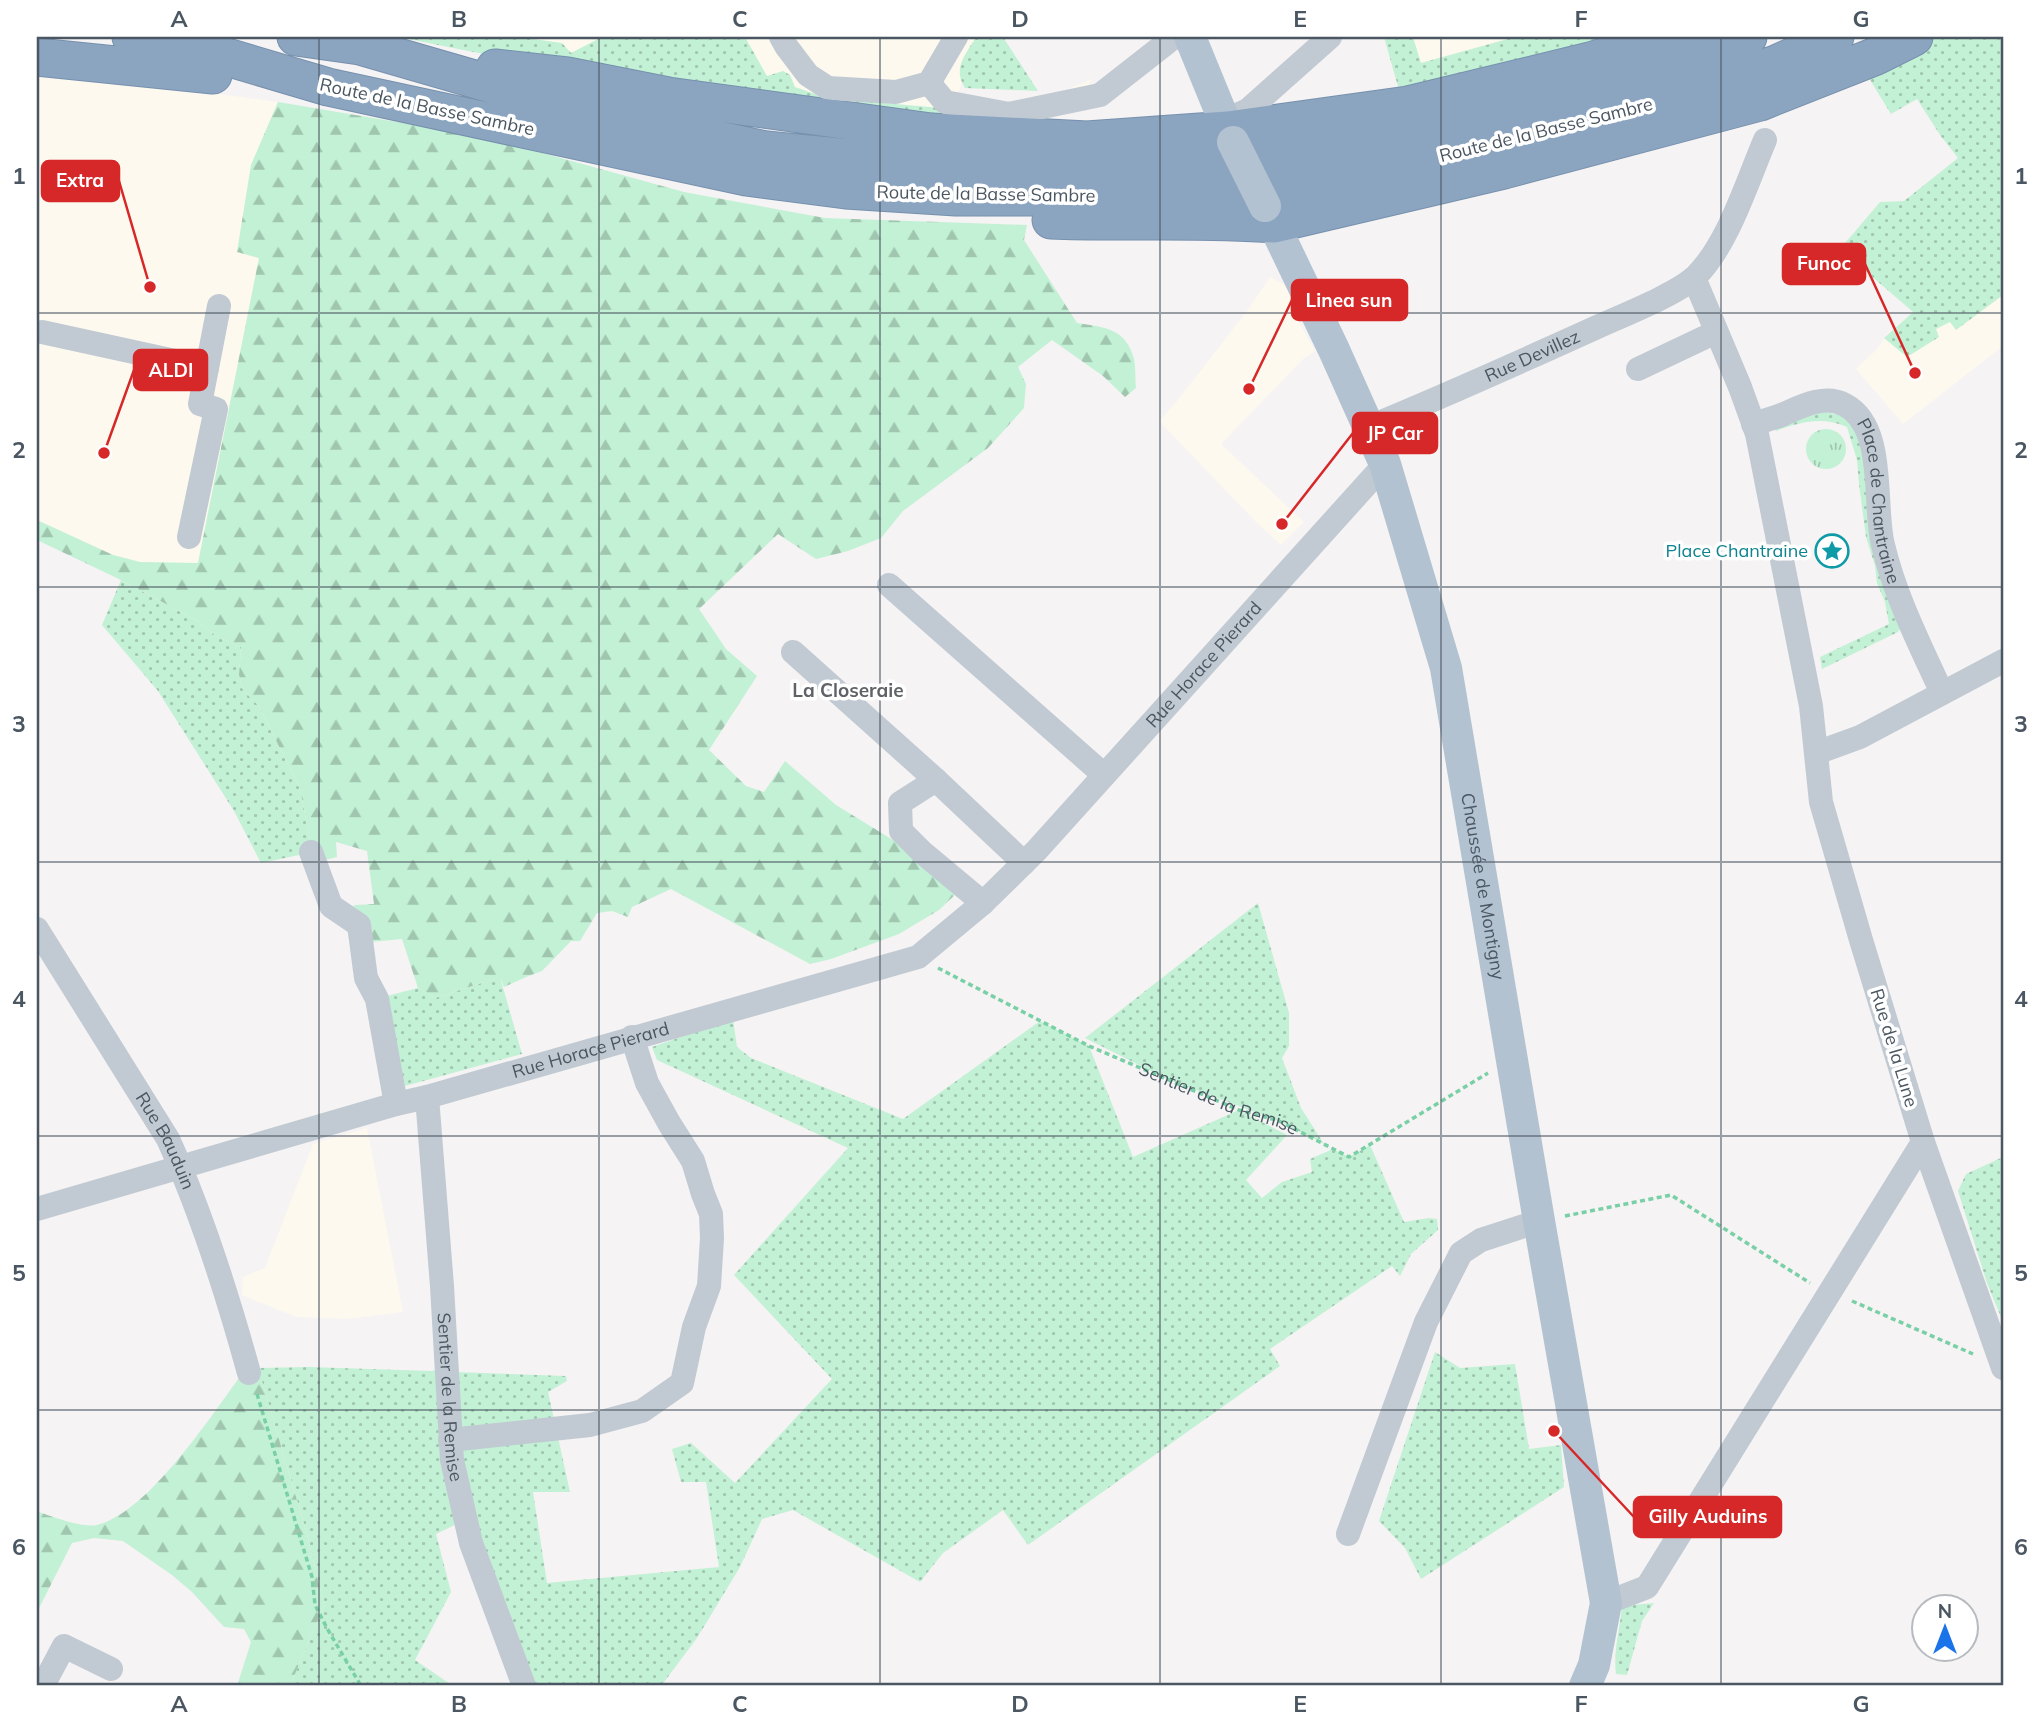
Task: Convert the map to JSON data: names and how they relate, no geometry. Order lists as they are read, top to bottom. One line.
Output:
{"streets":{"highway":["Route de la Basse Sambre"],"main road":["Chaussée de Montigny"],"street":["Rue Devillez","Place de Chantraine","Rue Horace Pierard","Rue de la Lune","Sentier de la Remise","Rue Bauduin"]},"crossings":[["Rue Devillez","Chaussée de Montigny"],["Place de Chantraine","Rue de la Lune"],["Rue Horace Pierard","Chaussée de Montigny"],["Rue Horace Pierard","Sentier de la Remise"],["Rue Horace Pierard","Rue Bauduin"],["Chaussée de Montigny","Sentier de la Remise"]],"districts":["La Closeraie"],"places":{"other":["Extra","Funoc","Linea sun","ALDI","JP Car","Gilly Auduins"],"place":["Place Chantraine"]},"north":"top","grid":{"columns":["A","B","C","D","E","F","G"],"rows":["1","2","3","4","5","6"]}}
